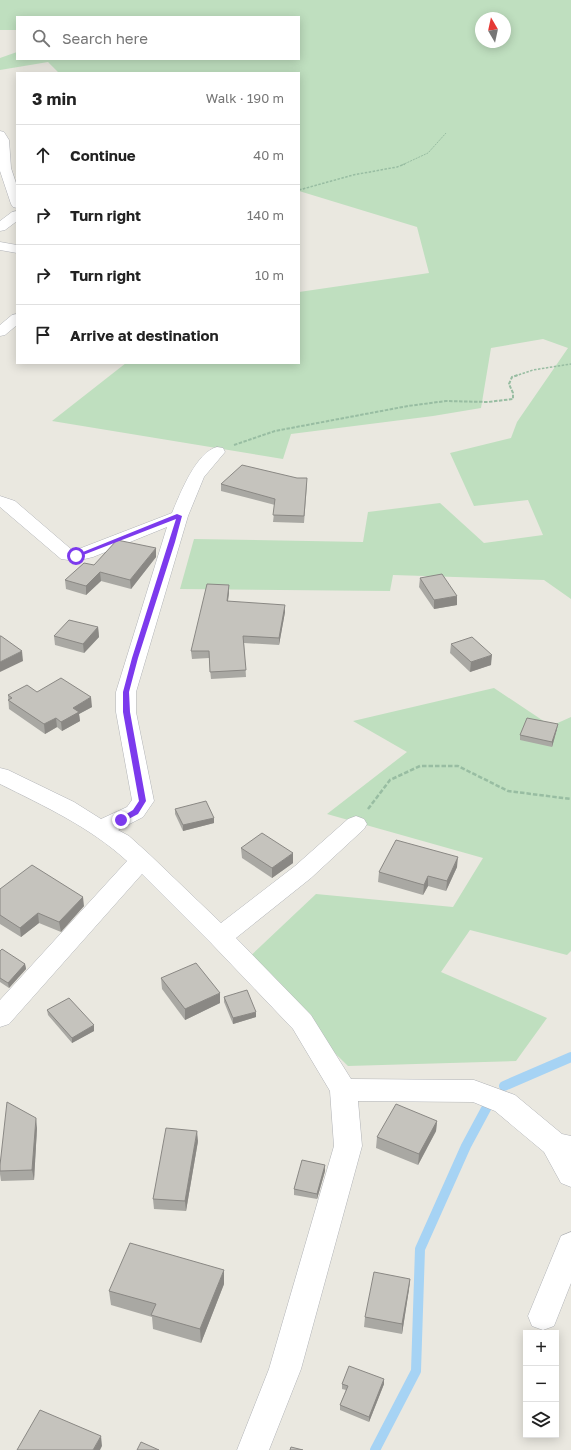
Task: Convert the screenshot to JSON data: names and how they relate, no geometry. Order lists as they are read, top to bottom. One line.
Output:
{"north":"top","page":{"search":"Search here","heading":["3 min","Walk · 190 m"],"list":[["Continue","40 m"],["Turn right","140 m"],["Turn right","10 m"],"Arrive at destination"],"map_buttons":["+","−"]}}
